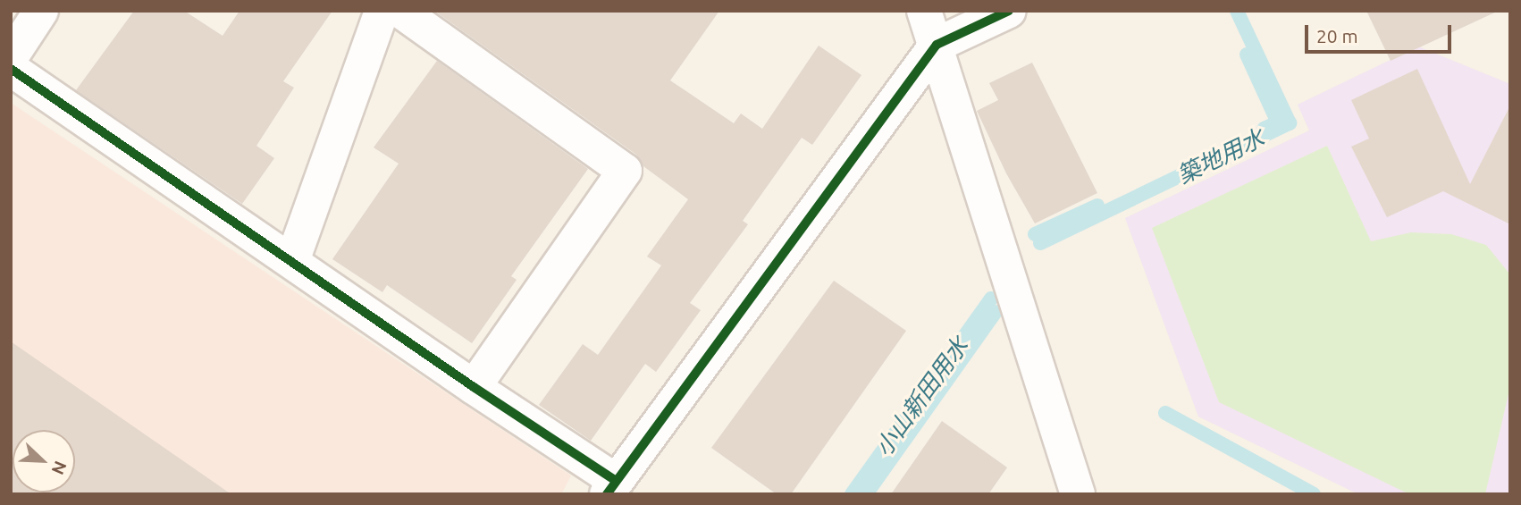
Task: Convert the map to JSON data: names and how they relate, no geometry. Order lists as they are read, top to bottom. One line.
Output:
{"water":["築地用水","小山新田用水"],"scale_bar":"20 m","north":"bottom right"}
